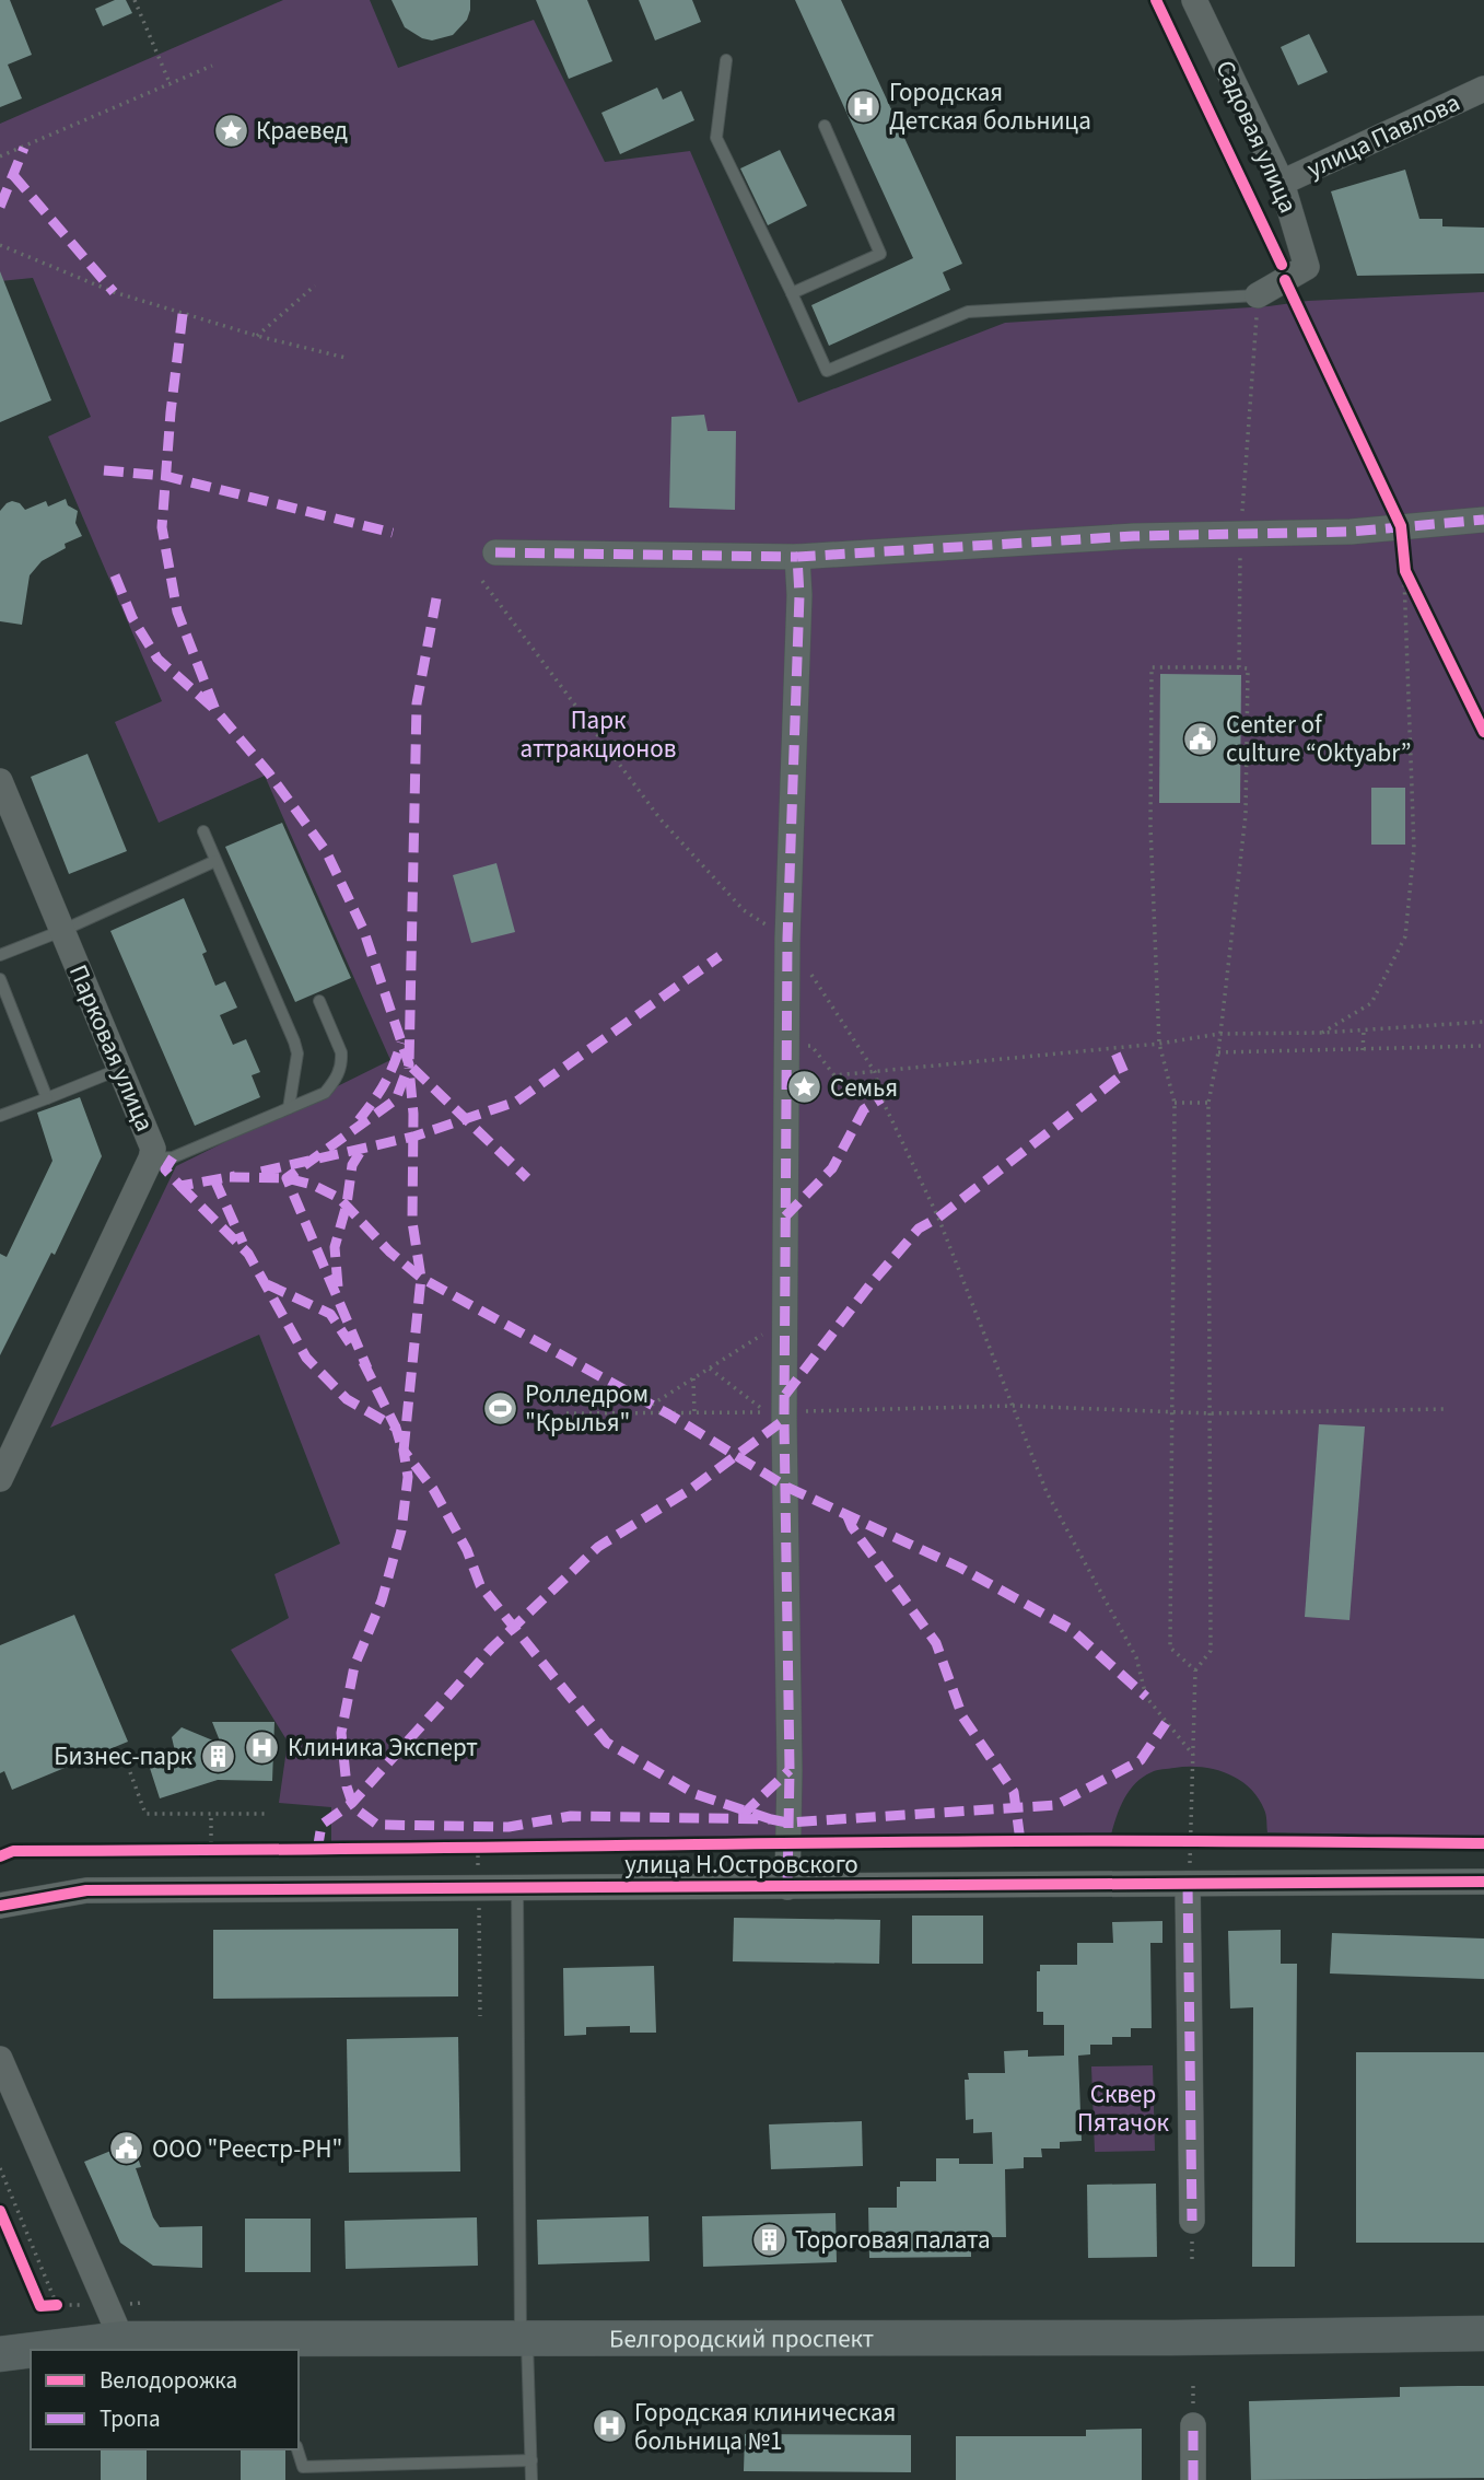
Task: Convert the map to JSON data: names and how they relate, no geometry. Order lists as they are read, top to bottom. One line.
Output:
{"streets":{"main road":["Белгородский проспект"],"street":["улица Павлова","Садовая улица","Парковая улица","улица Н.Островского"]},"crossings":[["улица Павлова","Садовая улица"]],"parks":["Парк аттракционов","Сквер Пятачок"],"places":{"hospital":["Городская Детская больница","Клиника Эксперт","Городская клиническая больница №1"],"place":["Краевед","Семья"],"public building":["Center of culture “Oktyabr”","ООО \"Реестр-РН\""],"sports":["Ролледром \"Крылья\""],"building":["Бизнес-парк","Тороговая палата"]},"legend":["Велодорожка","Тропа"]}
